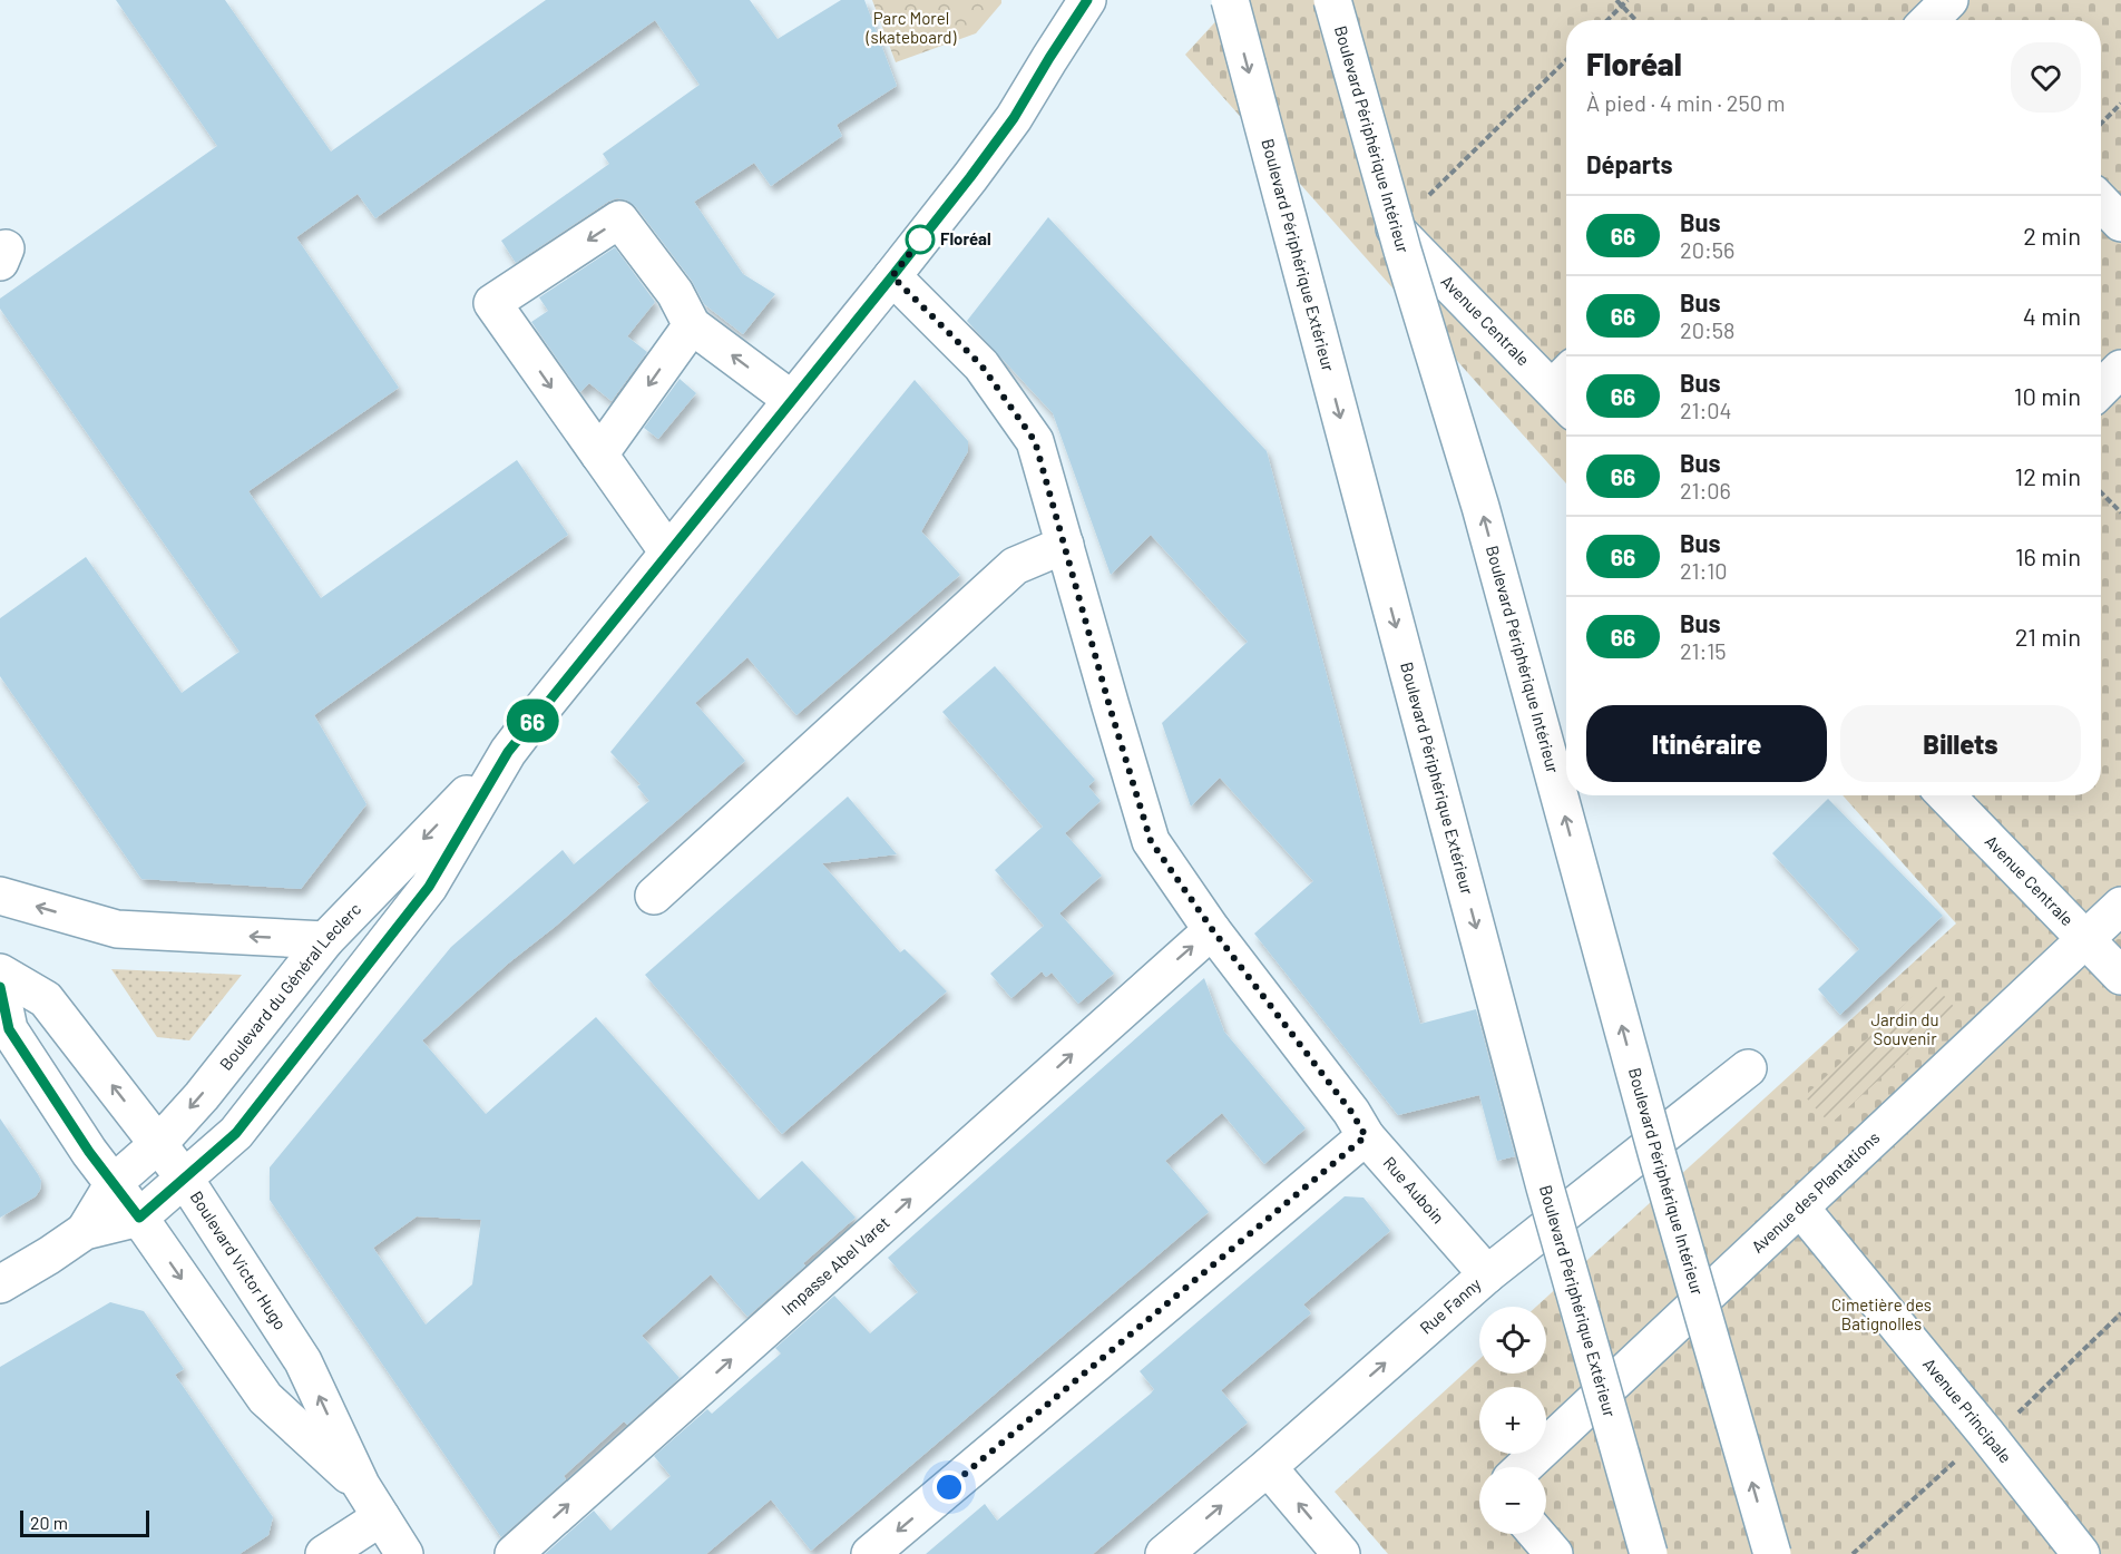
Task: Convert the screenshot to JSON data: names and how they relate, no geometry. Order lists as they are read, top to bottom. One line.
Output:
{"streets":{"main road":["Boulevard Périphérique Intérieur","Boulevard Périphérique Extérieur","Avenue Centrale","Boulevard du Général Leclerc","Rue Auboin","Avenue des Plantations","Boulevard Victor Hugo","Impasse Abel Varet","Rue Fanny","Avenue Principale"]},"crossings":[["Avenue Centrale","Avenue des Plantations"],["Boulevard du Général Leclerc","Rue Auboin"],["Boulevard du Général Leclerc","Boulevard Victor Hugo"],["Rue Auboin","Impasse Abel Varet"],["Rue Auboin","Rue Fanny"],["Avenue des Plantations","Avenue Principale"]],"one_way":["Boulevard Périphérique Intérieur","Boulevard Périphérique Extérieur"],"parks":["Parc Morel (skateboard)","Jardin du Souvenir","Cimetière des Batignolles"],"places":["Floréal"],"lines":["bus line 66"],"scale_bar":"20 m","page":{"on_map":"66","heading":[["Floréal","À pied · 4 min · 250 m"],"Départs"],"list":[{"mark":"66","name":"Bus","note":"20:56","value":"2 min"},{"mark":"66","name":"Bus","note":"20:58","value":"4 min"},{"mark":"66","name":"Bus","note":"21:04","value":"10 min"},{"mark":"66","name":"Bus","note":"21:06","value":"12 min"},{"mark":"66","name":"Bus","note":"21:10","value":"16 min"},{"mark":"66","name":"Bus","note":"21:15","value":"21 min"}],"buttons":["Itinéraire","Billets"],"map_buttons":["+","−"],"scale":"20 m"}}
